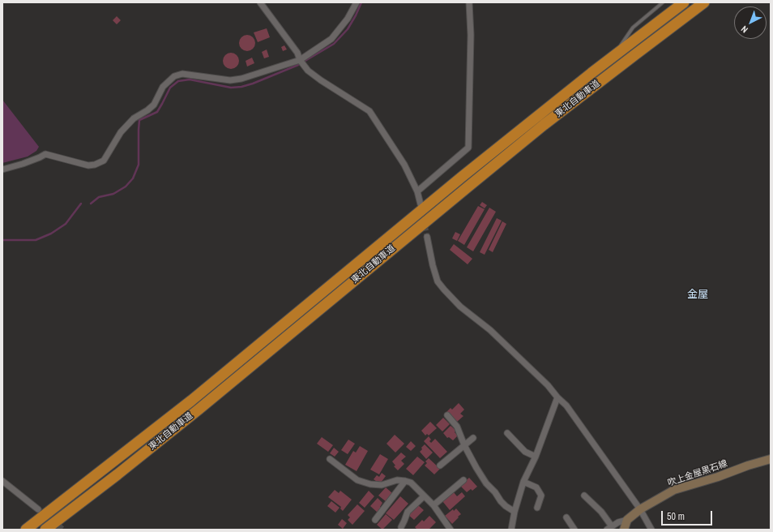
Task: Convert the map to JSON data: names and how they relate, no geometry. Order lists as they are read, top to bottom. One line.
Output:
{"streets":{"highway":["東北自動車道"],"main road":["吹上金屋黒石線"]},"districts":["金屋"],"scale_bar":"50 m","north":"bottom left"}
